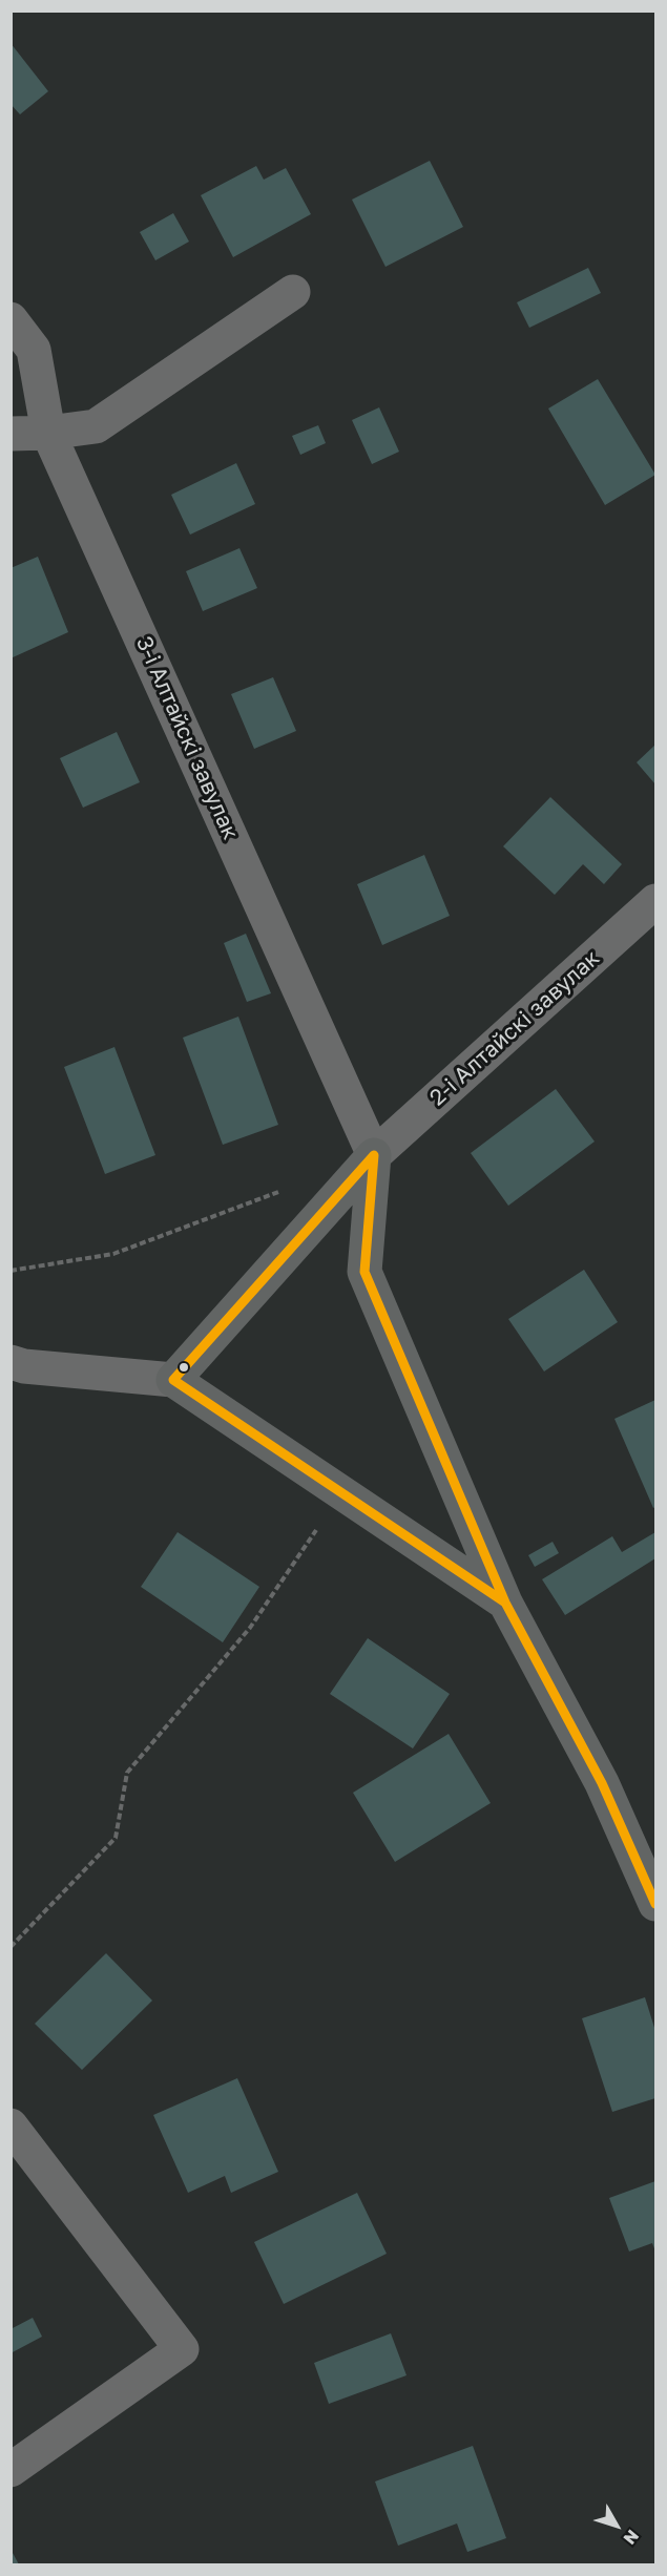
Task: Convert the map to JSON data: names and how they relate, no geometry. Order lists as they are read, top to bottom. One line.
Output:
{"streets":{"street":["3-і Алтайскі завулак","2-і Алтайскі завулак"]},"crossings":[["3-і Алтайскі завулак","2-і Алтайскі завулак"]],"north":"bottom right"}
